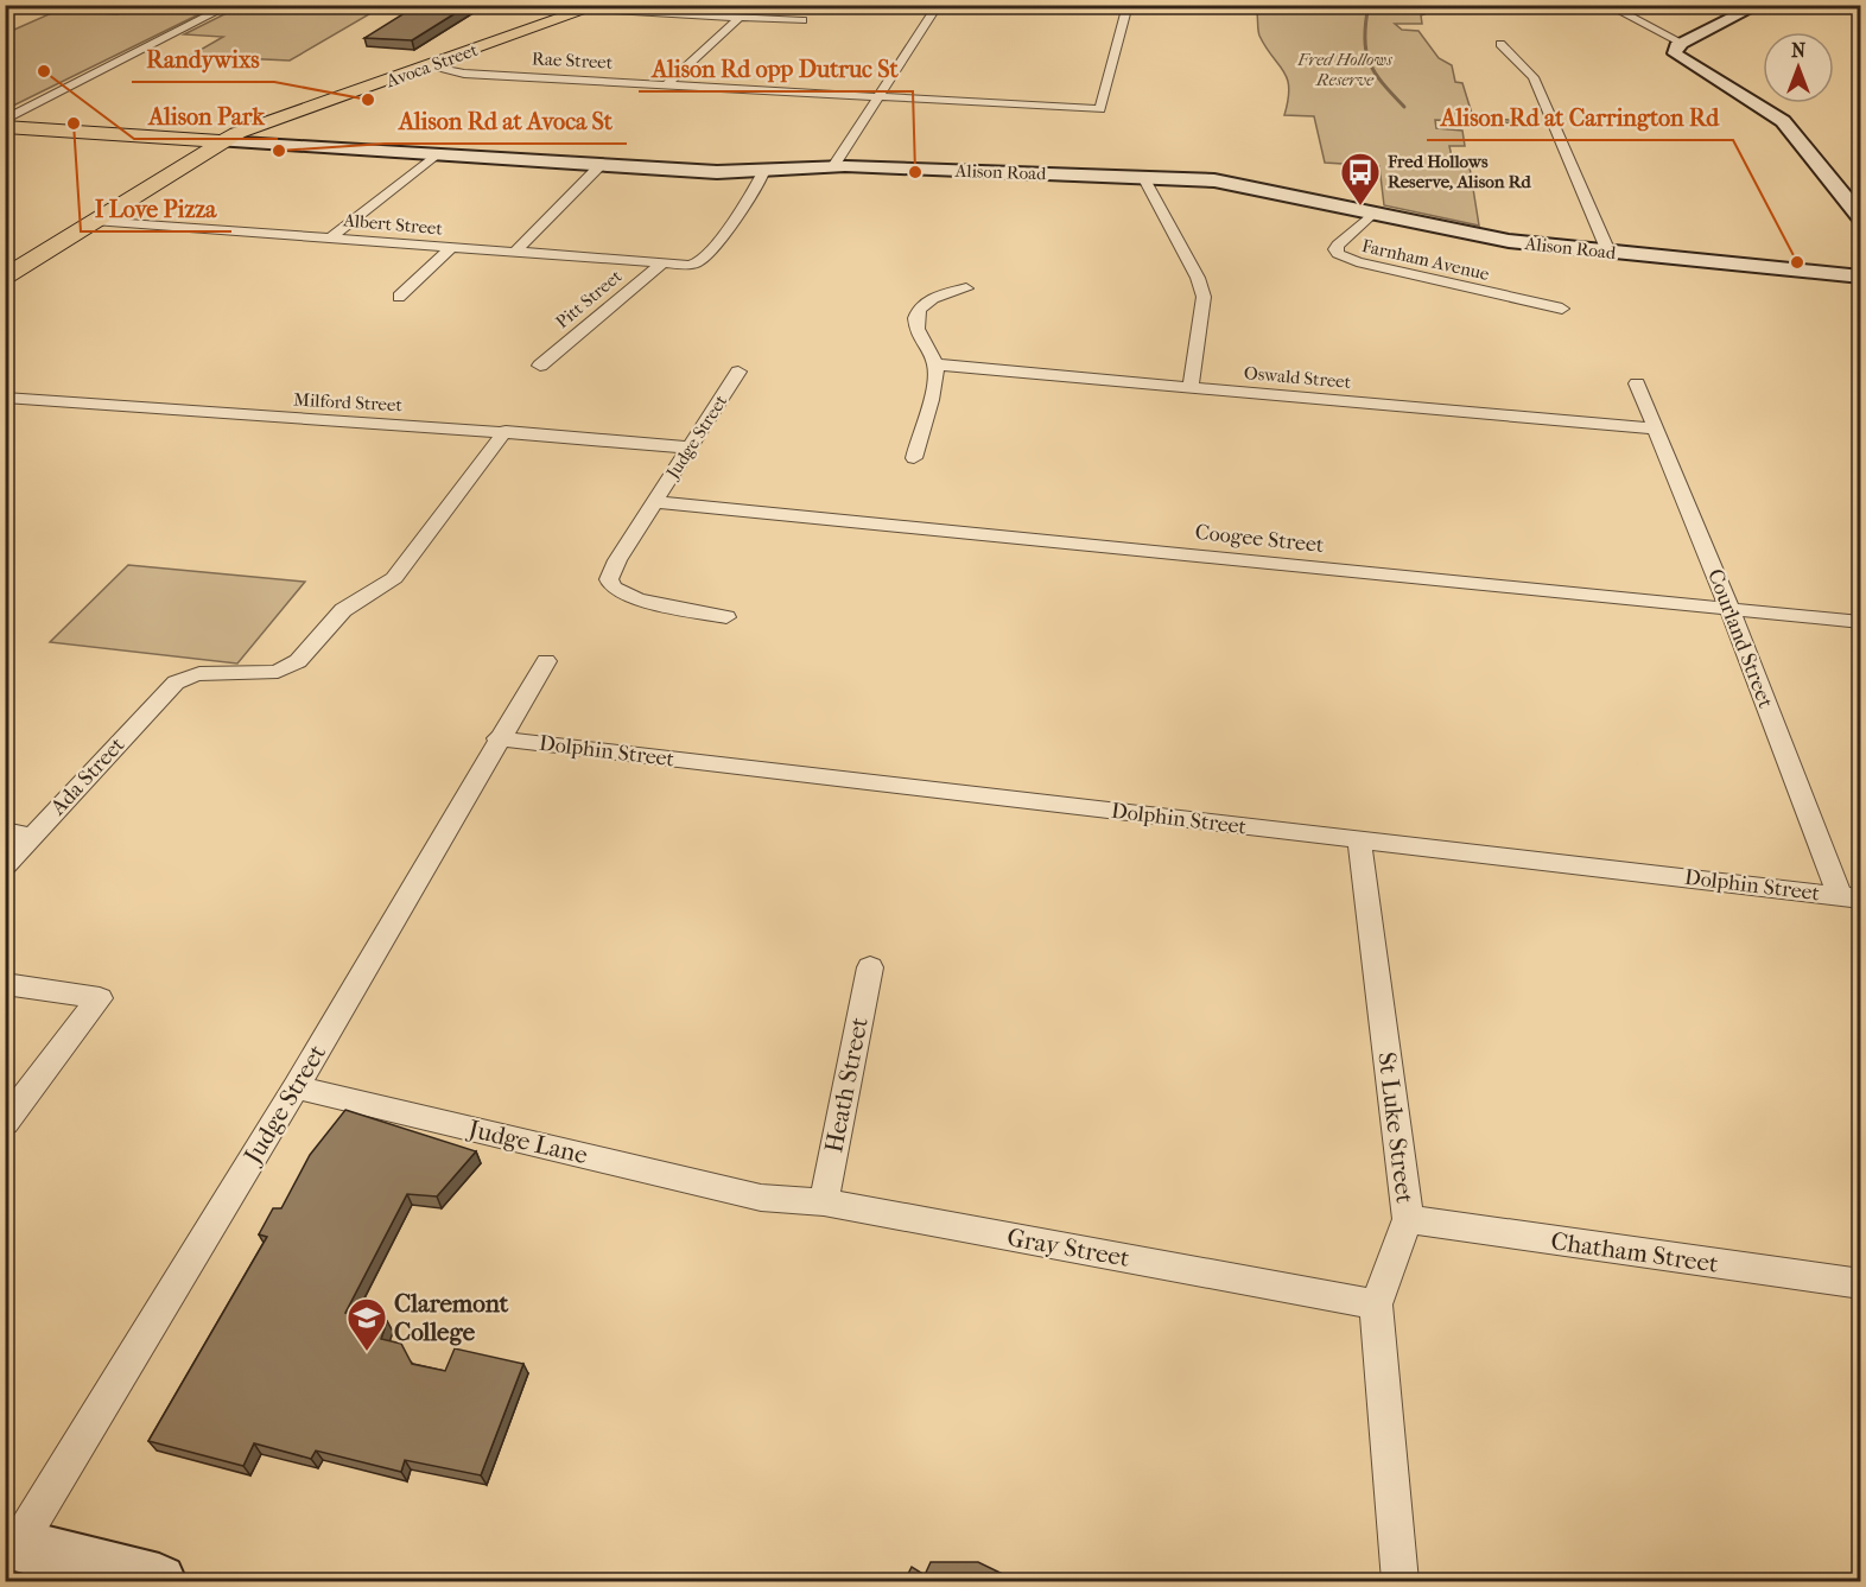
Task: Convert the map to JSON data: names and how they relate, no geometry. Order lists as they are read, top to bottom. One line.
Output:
{"streets":{"main road":["Avoca Street","Alison Road"],"street":["Rae Street","Albert Street","Farnham Avenue","Pitt Street","Oswald Street","Milford Street","Judge Street","Coogee Street","Courland Street","Dolphin Street","Ada Street","Heath Street","St Luke Street","Judge Lane","Gray Street","Chatham Street"]},"crossings":[["Rae Street","Avoca Street"],["Avoca Street","Alison Road"],["Avoca Street","Albert Street"],["Alison Road","Albert Street"],["Alison Road","Farnham Avenue"],["Albert Street","Pitt Street"],["Oswald Street","Courland Street"],["Milford Street","Judge Street"],["Milford Street","Ada Street"],["Judge Street","Coogee Street"],["Judge Street","Dolphin Street"],["Judge Street","Judge Lane"],["Coogee Street","Courland Street"],["Courland Street","Dolphin Street"],["Dolphin Street","St Luke Street"],["Heath Street","Gray Street"],["St Luke Street","Gray Street"],["St Luke Street","Chatham Street"],["Judge Lane","Gray Street"]],"parks":["Fred Hollows Reserve"],"places":{"other":["Alison Park","Randywixs","I Love Pizza","Alison Rd at Avoca St","Alison Rd opp Dutruc St","Alison Rd at Carrington Rd"],"bus stop":["Fred Hollows Reserve, Alison Rd"],"school or university":["Claremont College"]},"north":"top"}
